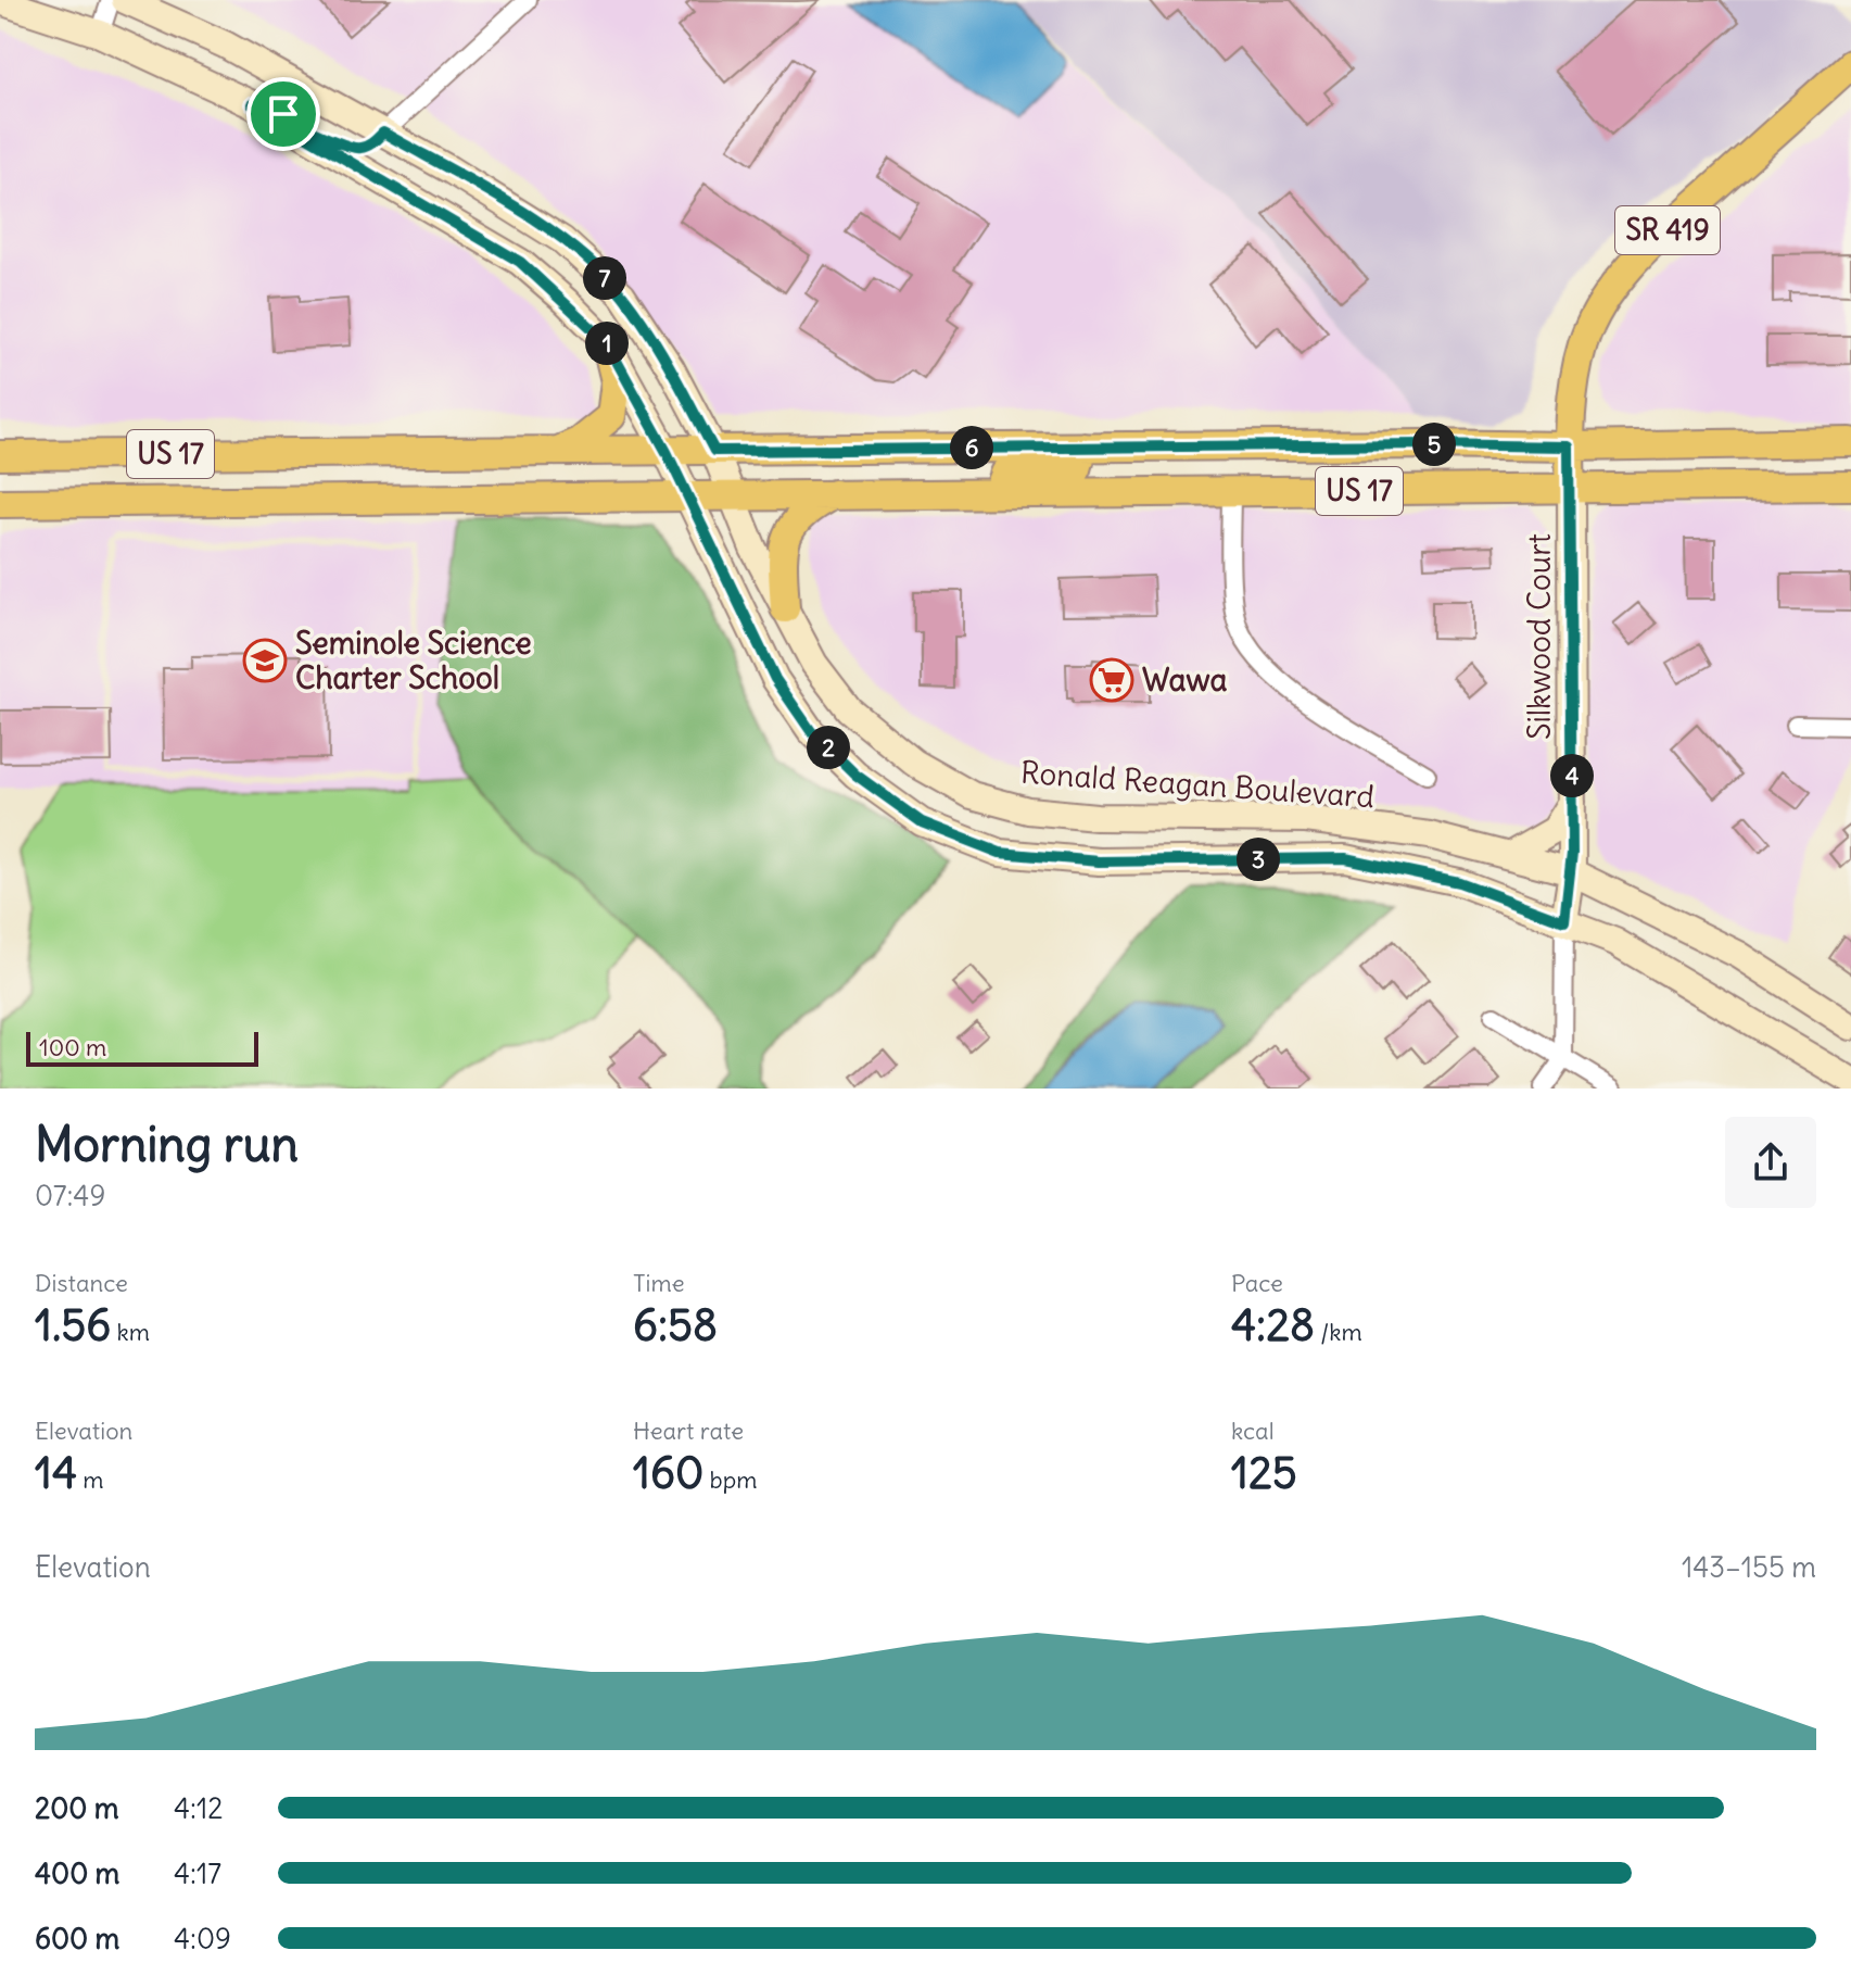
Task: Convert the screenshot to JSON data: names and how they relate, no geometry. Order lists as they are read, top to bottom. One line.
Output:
{"streets":{"main road":["SR 419","US 17","Silkwood Court","Ronald Reagan Boulevard"]},"crossings":[["SR 419","US 17"],["SR 419","Silkwood Court"],["US 17","Silkwood Court"],["US 17","Ronald Reagan Boulevard"],["Silkwood Court","Ronald Reagan Boulevard"]],"places":{"school or university":["Seminole Science Charter School"],"supermarket":["Wawa"]},"scale_bar":"100 m","page":{"pins":["7","1","5","6","2","4","3"],"scale":"100 m","heading":["Morning run","07:49"],"stats":[["Distance","1.56 km"],["Time","6:58"],["Pace","4:28 /km"],["Elevation","14 m"],["Heart rate","160 bpm"],["kcal","125"]],"chart":["Elevation","143–155 m"],"list":[{"name":"200 m","note":"4:12"},{"name":"400 m","note":"4:17"},{"name":"600 m","note":"4:09"}]}}
